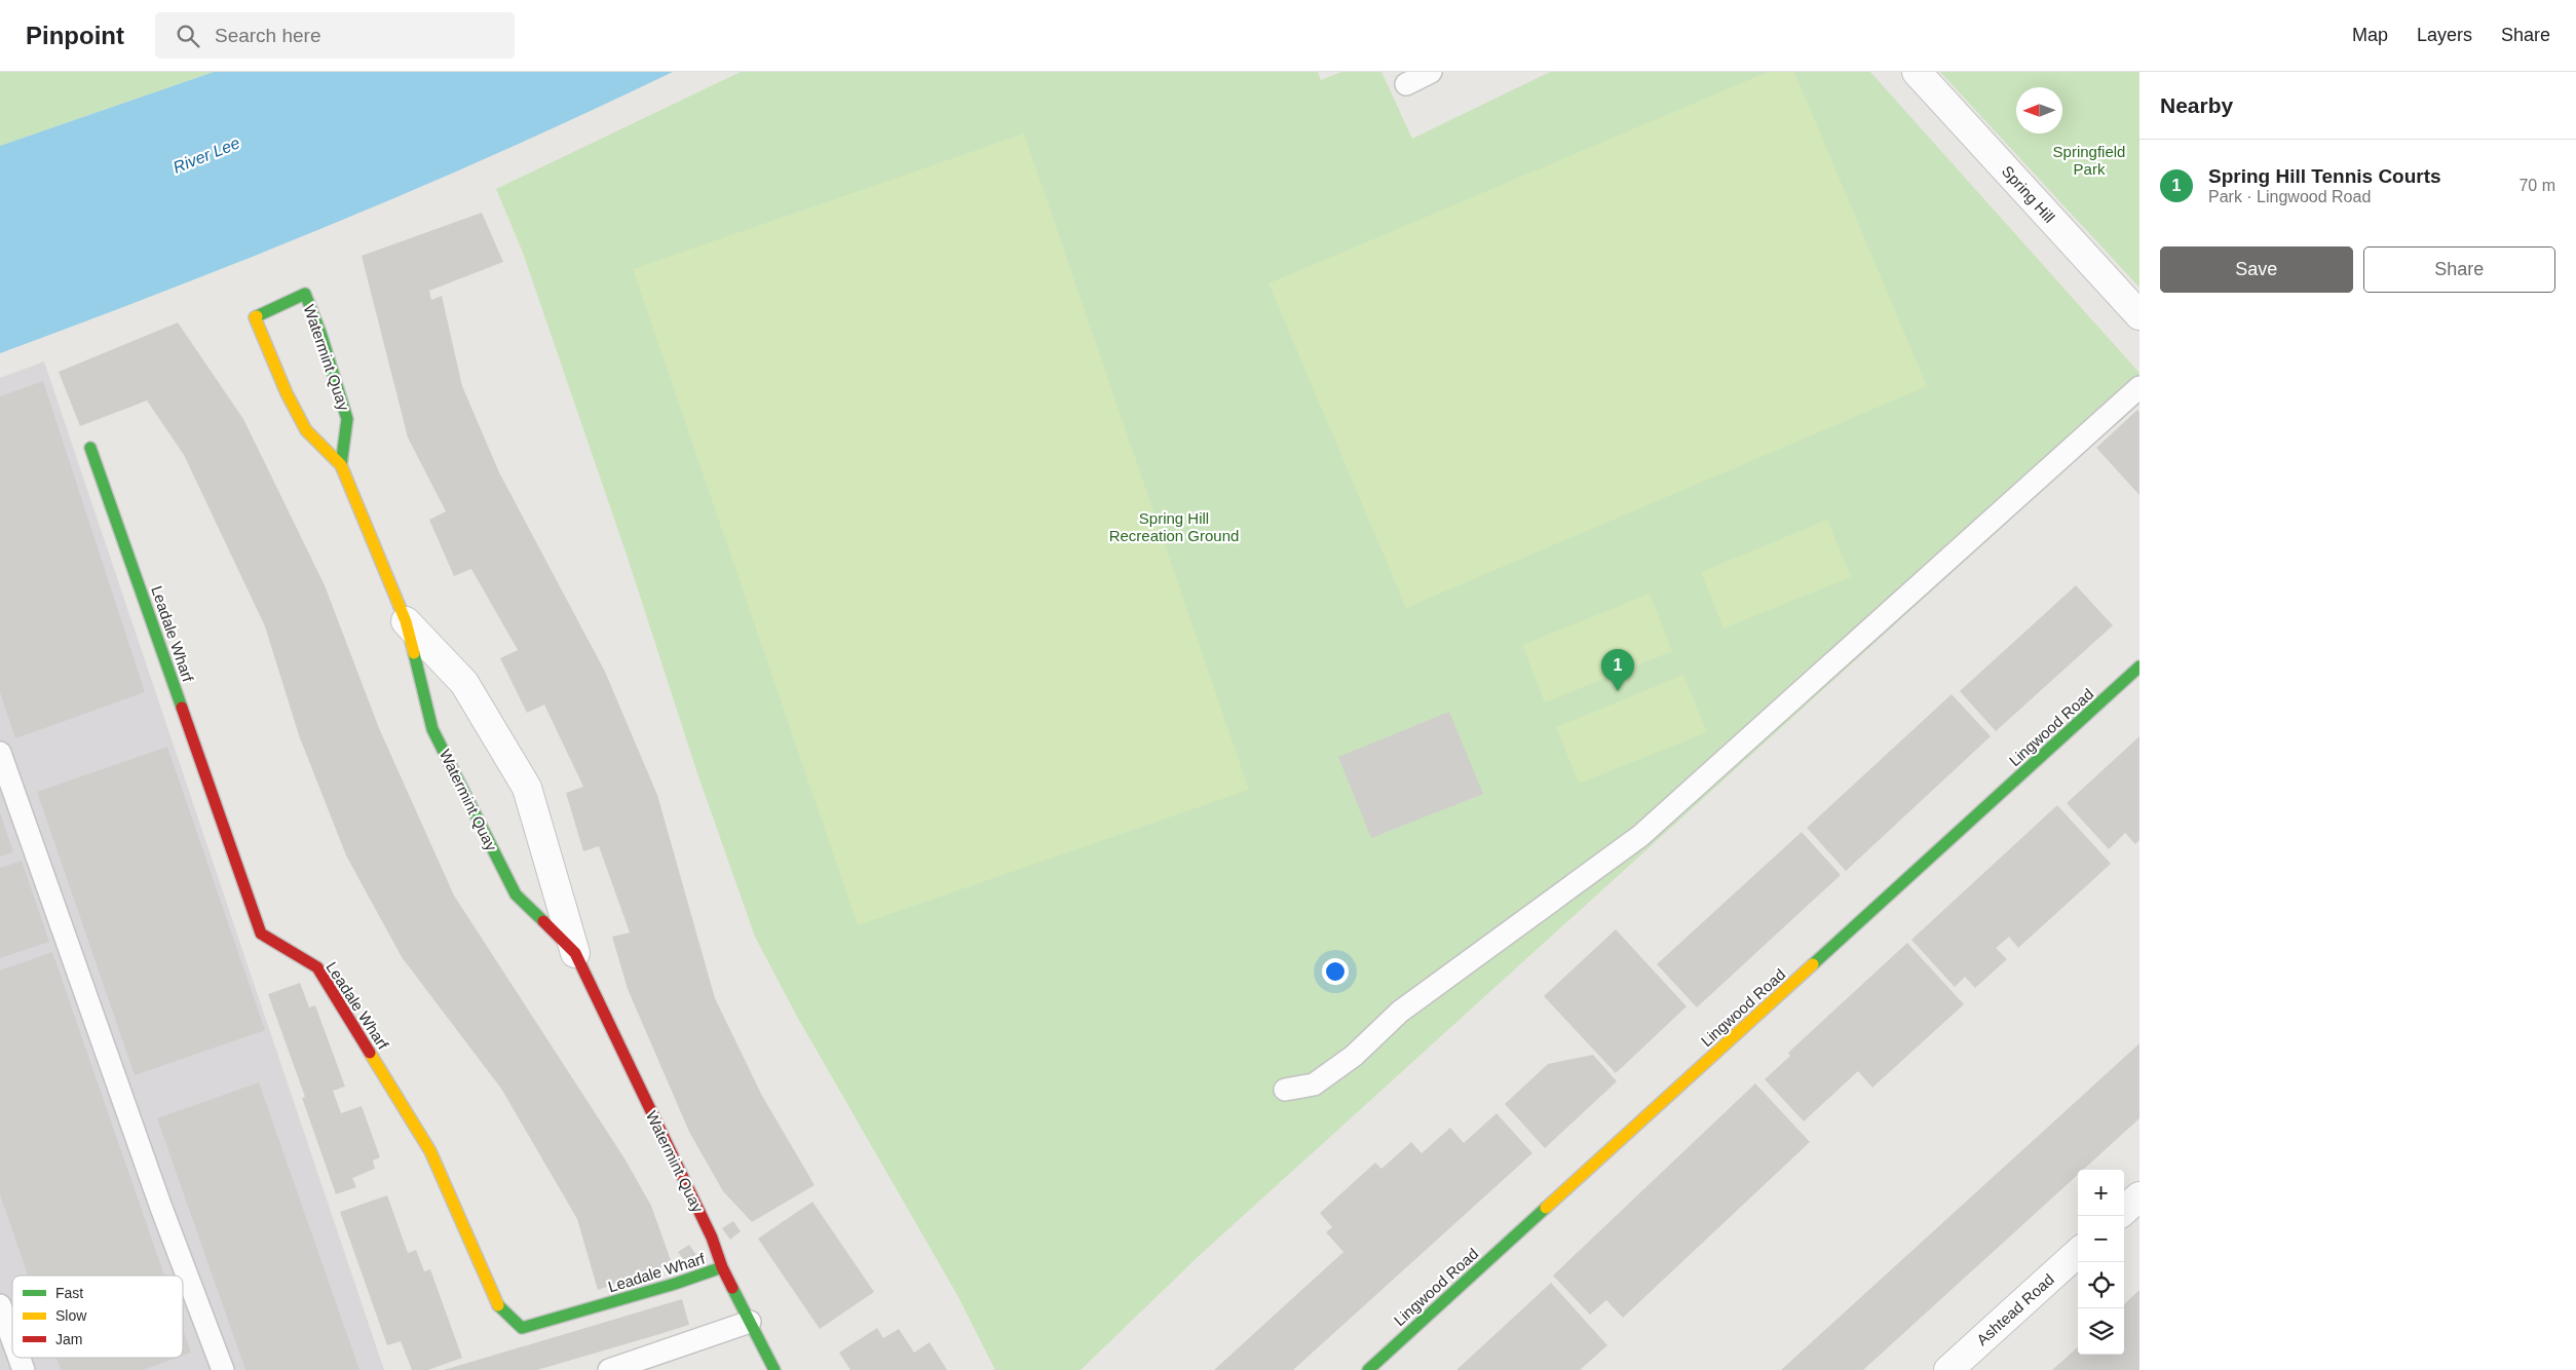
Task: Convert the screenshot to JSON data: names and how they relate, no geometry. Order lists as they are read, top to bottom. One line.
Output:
{"streets":{"street":["Spring Hill","Watermint Quay","Leadale Wharf","Lingwood Road","Ashtead Road"]},"crossings":[["Watermint Quay","Leadale Wharf"]],"water":["River Lee"],"parks":["Springfield Park","Spring Hill Recreation Ground"],"legend":["Fast","Slow","Jam"],"north":"left","page":{"header":"Pinpoint","search":"Search here","nav":["Map","Layers","Share"],"heading":"Nearby","list":[{"mark":"1","name":"Spring Hill Tennis Courts","note":"Park · Lingwood Road","value":"70 m"}],"buttons":["Save","Share"],"pins":"1","map_buttons":["+","−"]}}
